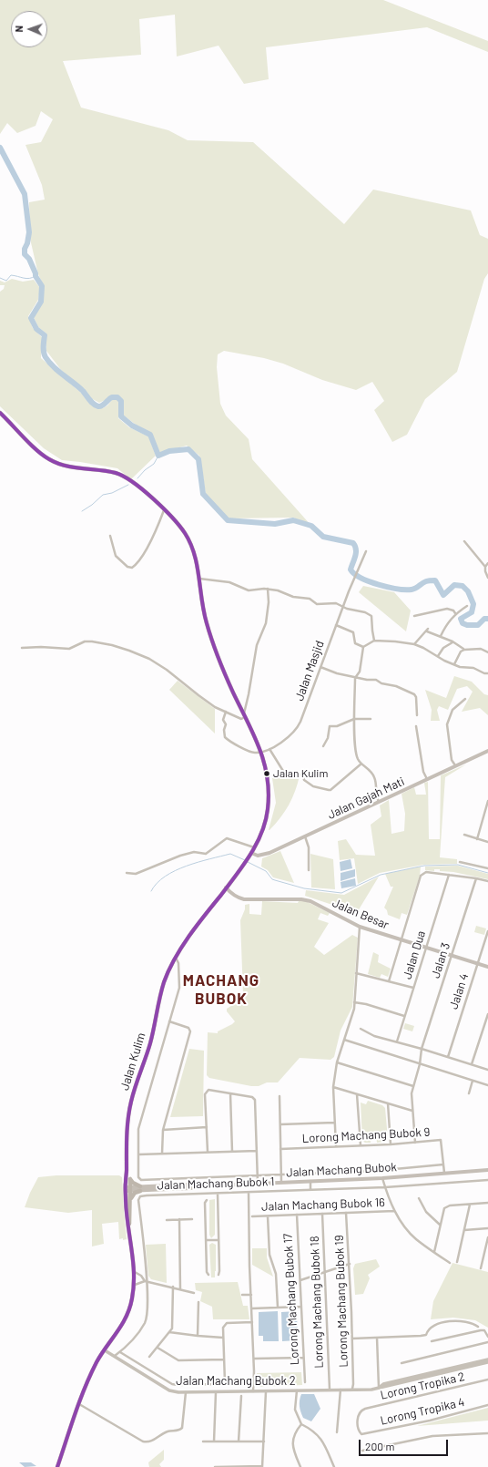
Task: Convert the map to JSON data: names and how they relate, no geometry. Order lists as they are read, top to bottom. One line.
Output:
{"streets":{"main road":["Jalan Gajah Mati","Jalan Besar","Jalan Kulim","Jalan Machang Bubok"],"street":["Jalan Masjid","Jalan Dua","Jalan 3","Jalan 4","Lorong Machang Bubok 9","Jalan Machang Bubok 1","Jalan Machang Bubok 16","Lorong Machang Bubok 17","Lorong Machang Bubok 19","Lorong Machang Bubok 18","Jalan Machang Bubok 2","Lorong Tropika 2","Lorong Tropika 4"]},"crossings":[["Jalan Masjid","Jalan Kulim"],["Jalan Gajah Mati","Jalan Kulim"],["Jalan Besar","Jalan Dua"],["Jalan Besar","Jalan 3"],["Jalan Besar","Jalan 4"],["Jalan Besar","Jalan Kulim"],["Jalan 3","Lorong Machang Bubok 9"],["Jalan Kulim","Jalan Machang Bubok"],["Jalan Kulim","Jalan Machang Bubok 1"],["Jalan Kulim","Jalan Machang Bubok 2"],["Lorong Machang Bubok 9","Jalan Machang Bubok"],["Lorong Machang Bubok 9","Jalan Machang Bubok 1"],["Jalan Machang Bubok 16","Lorong Machang Bubok 17"],["Jalan Machang Bubok 16","Lorong Machang Bubok 19"],["Jalan Machang Bubok 16","Lorong Machang Bubok 18"],["Lorong Machang Bubok 19","Jalan Machang Bubok 2"],["Lorong Machang Bubok 18","Jalan Machang Bubok 2"],["Lorong Tropika 2","Lorong Tropika 4"]],"districts":["MACHANG BUBOK"],"places":["Jalan Kulim"],"scale_bar":"200 m","north":"left"}
